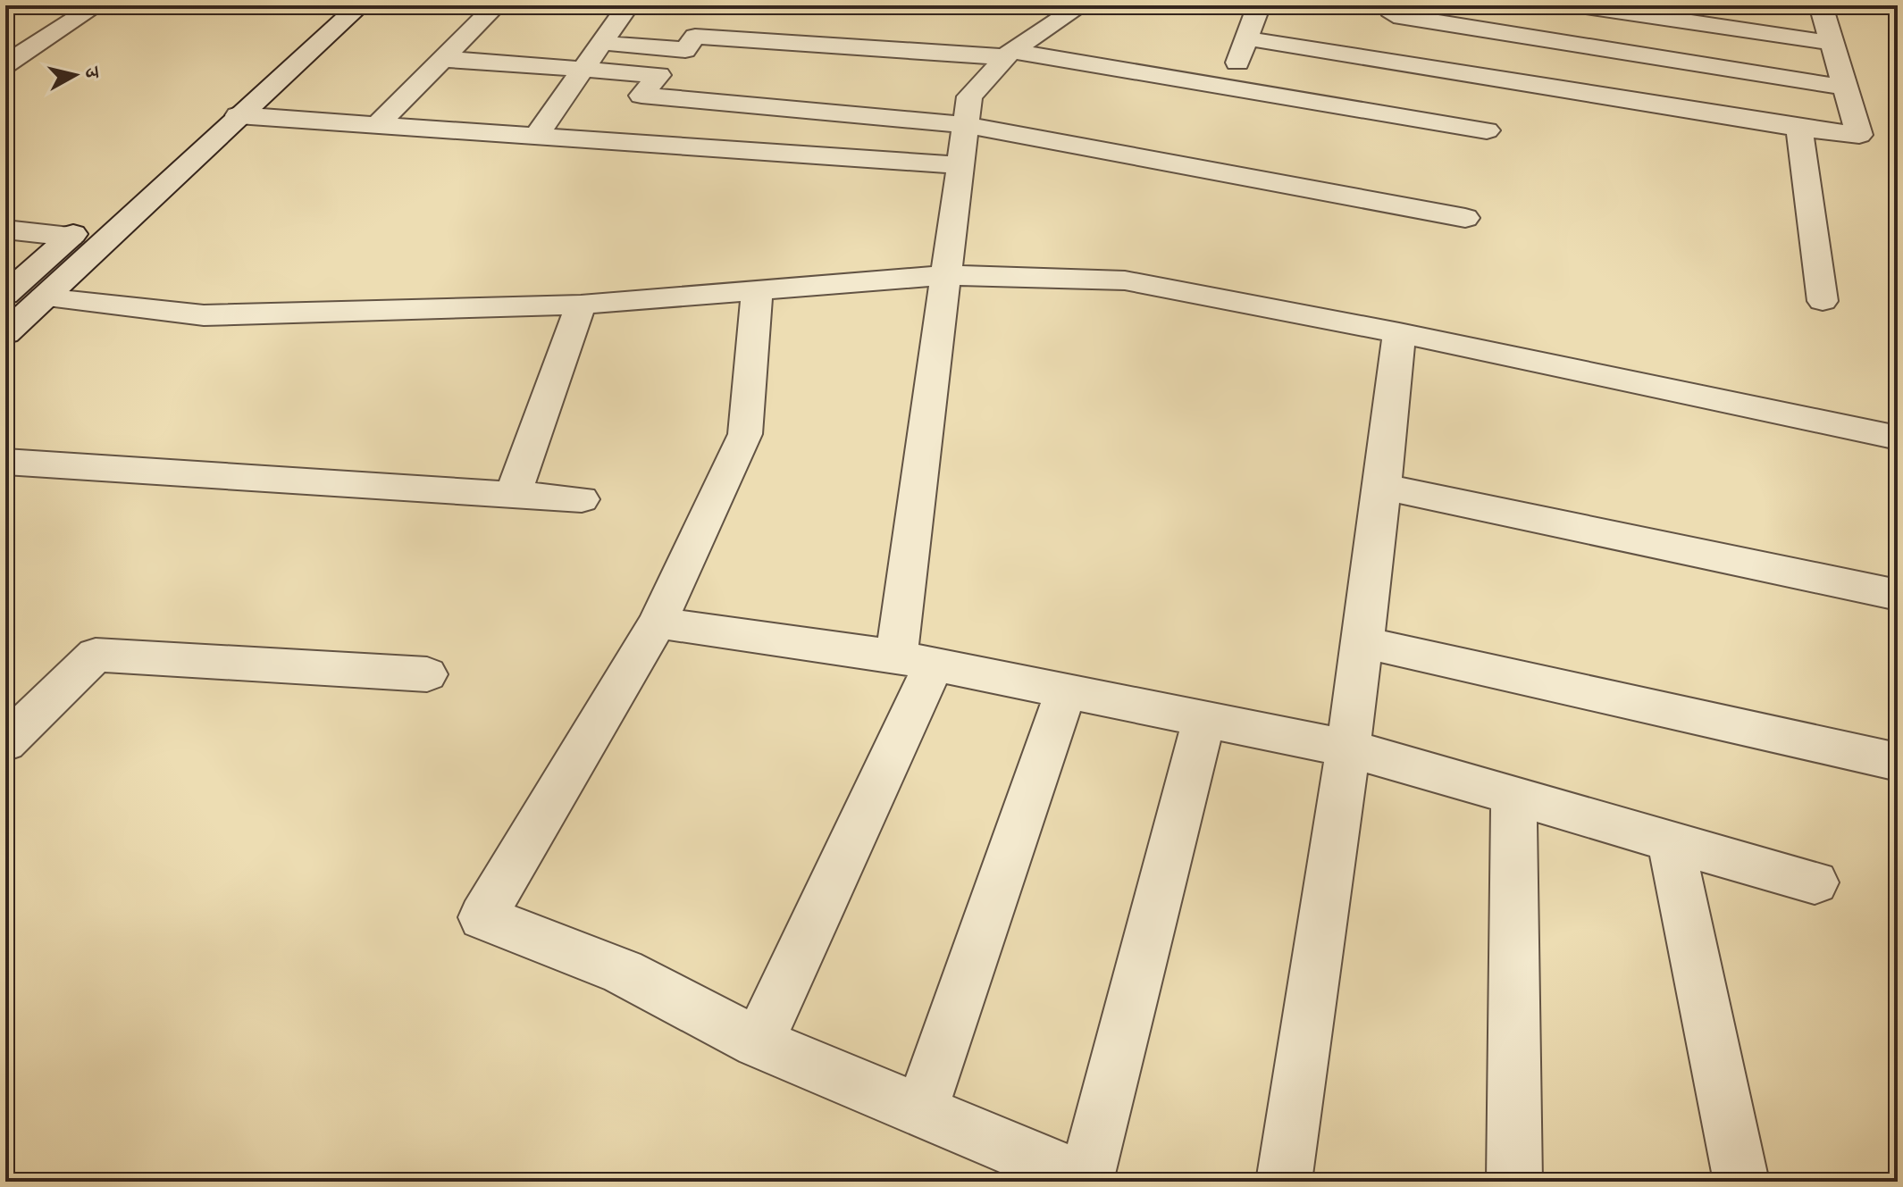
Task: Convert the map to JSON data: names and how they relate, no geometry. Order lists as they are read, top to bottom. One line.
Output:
{"north":"right"}
